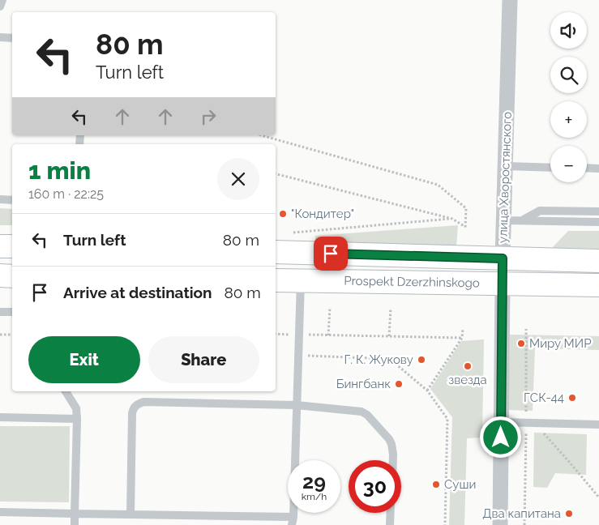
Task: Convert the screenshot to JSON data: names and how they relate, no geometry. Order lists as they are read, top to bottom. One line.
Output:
{"streets":{"street":["улица Хворостянского","Prospekt Dzerzhinskogo"]},"crossings":[["улица Хворостянского","Prospekt Dzerzhinskogo"]],"places":["\"Кондитер\"","Миру МИР","Г. К. Жукову","звезда","Бингбанк","ГСК-44","Суши","Два капитана"],"page":{"map_buttons":["+","−"],"turn":["80 m","Turn left"],"heading":["1 min","160 m · 22:25"],"list":[{"name":"Turn left","value":"80 m"},{"name":"Arrive at destination","value":"80 m"}],"buttons":["Exit","Share"],"speed":"29 km/h","limit":"30"}}
